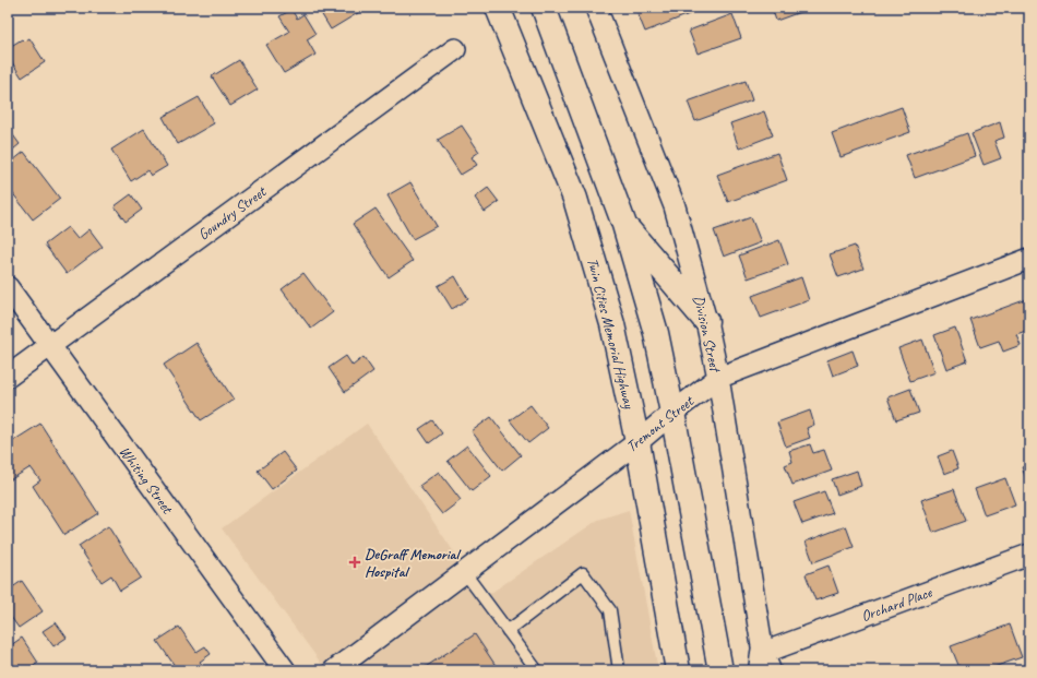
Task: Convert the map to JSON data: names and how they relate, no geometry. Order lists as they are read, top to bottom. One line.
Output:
{"streets":{"main road":["Twin Cities Memorial Highway"],"street":["Goundry Street","Division Street","Tremont Street","Whiting Street","Orchard Place"]},"crossings":[["Goundry Street","Whiting Street"],["Twin Cities Memorial Highway","Tremont Street"],["Division Street","Tremont Street"],["Division Street","Orchard Place"]],"places":{"health":["DeGraff Memorial Hospital"]}}
